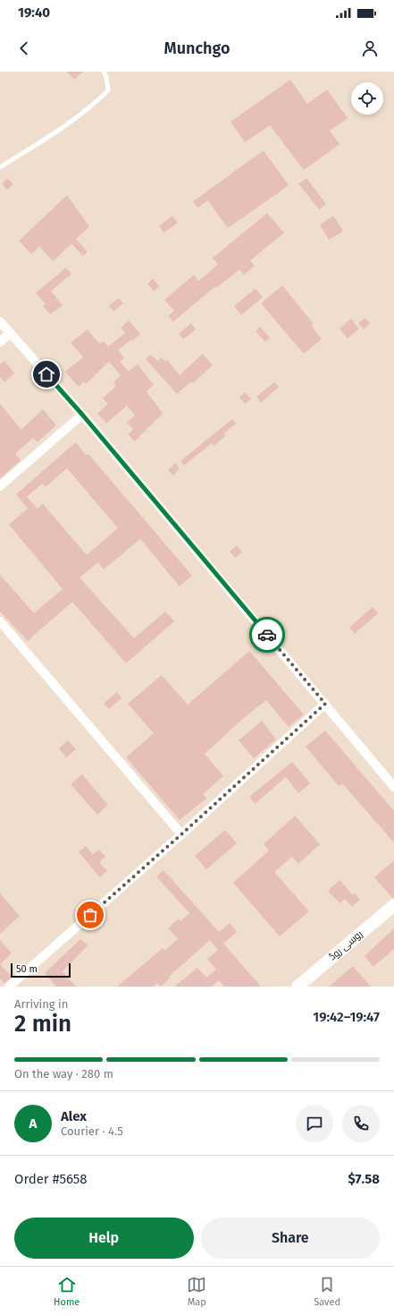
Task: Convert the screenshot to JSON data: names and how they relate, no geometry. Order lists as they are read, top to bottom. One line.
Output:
{"streets":{"main road":["روسی روڈ"]},"scale_bar":"50 m","page":{"status":"19:40","header":"Munchgo","scale":"50 m","heading":["2 min","Arriving in","19:42–19:47"],"panel":["Alex","Courier · 4.5","Order #5658","$7.58"],"bar":"On the way · 280 m","round":"A","buttons":["Help","Share"],"tabs":["Home","Map","Saved"]}}
